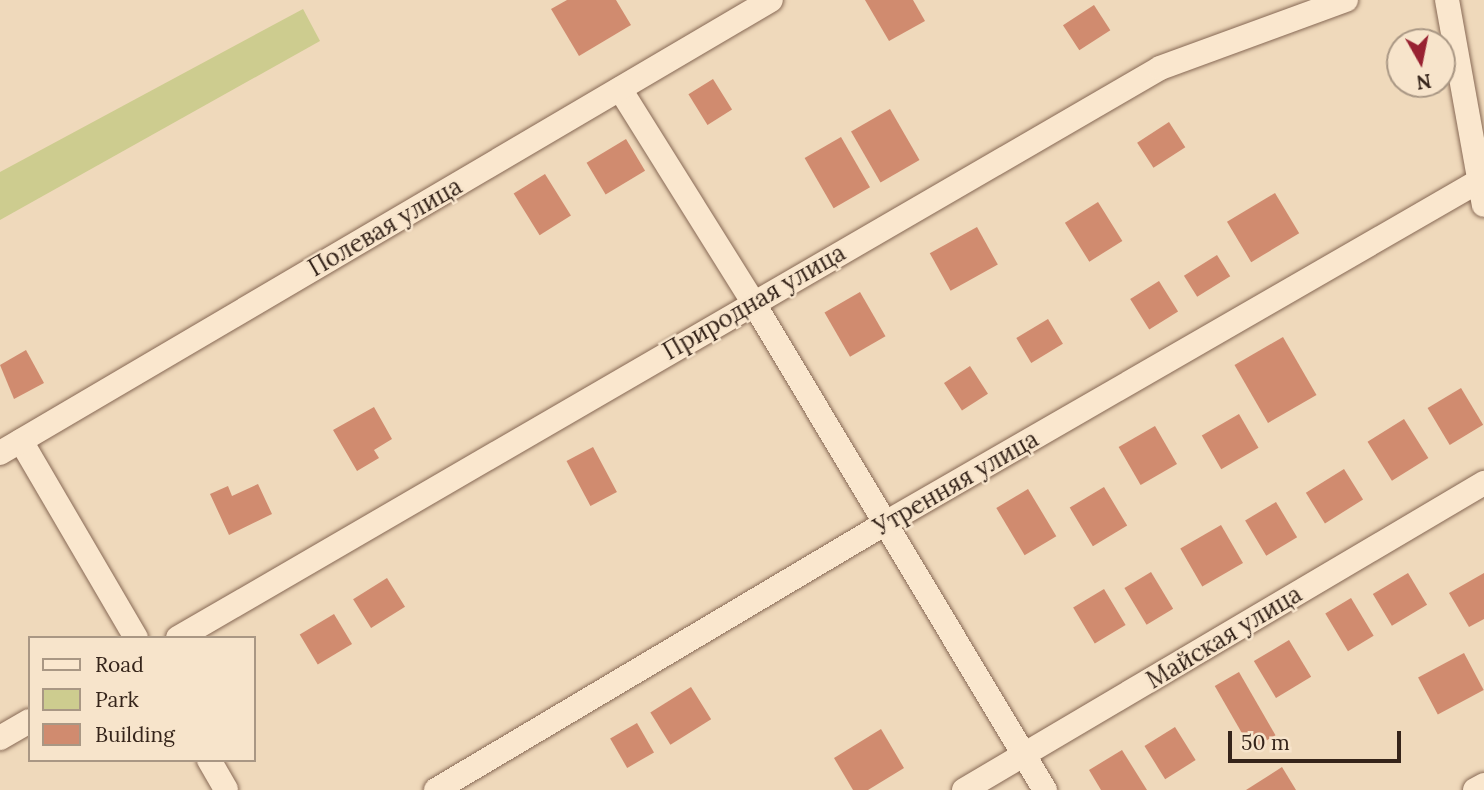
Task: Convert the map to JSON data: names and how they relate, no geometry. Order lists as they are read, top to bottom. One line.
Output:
{"streets":{"street":["Полевая улица","Природная улица","Утренняя улица","Майская улица"]},"legend":["Road","Park","Building"],"scale_bar":"50 m","north":"bottom"}
